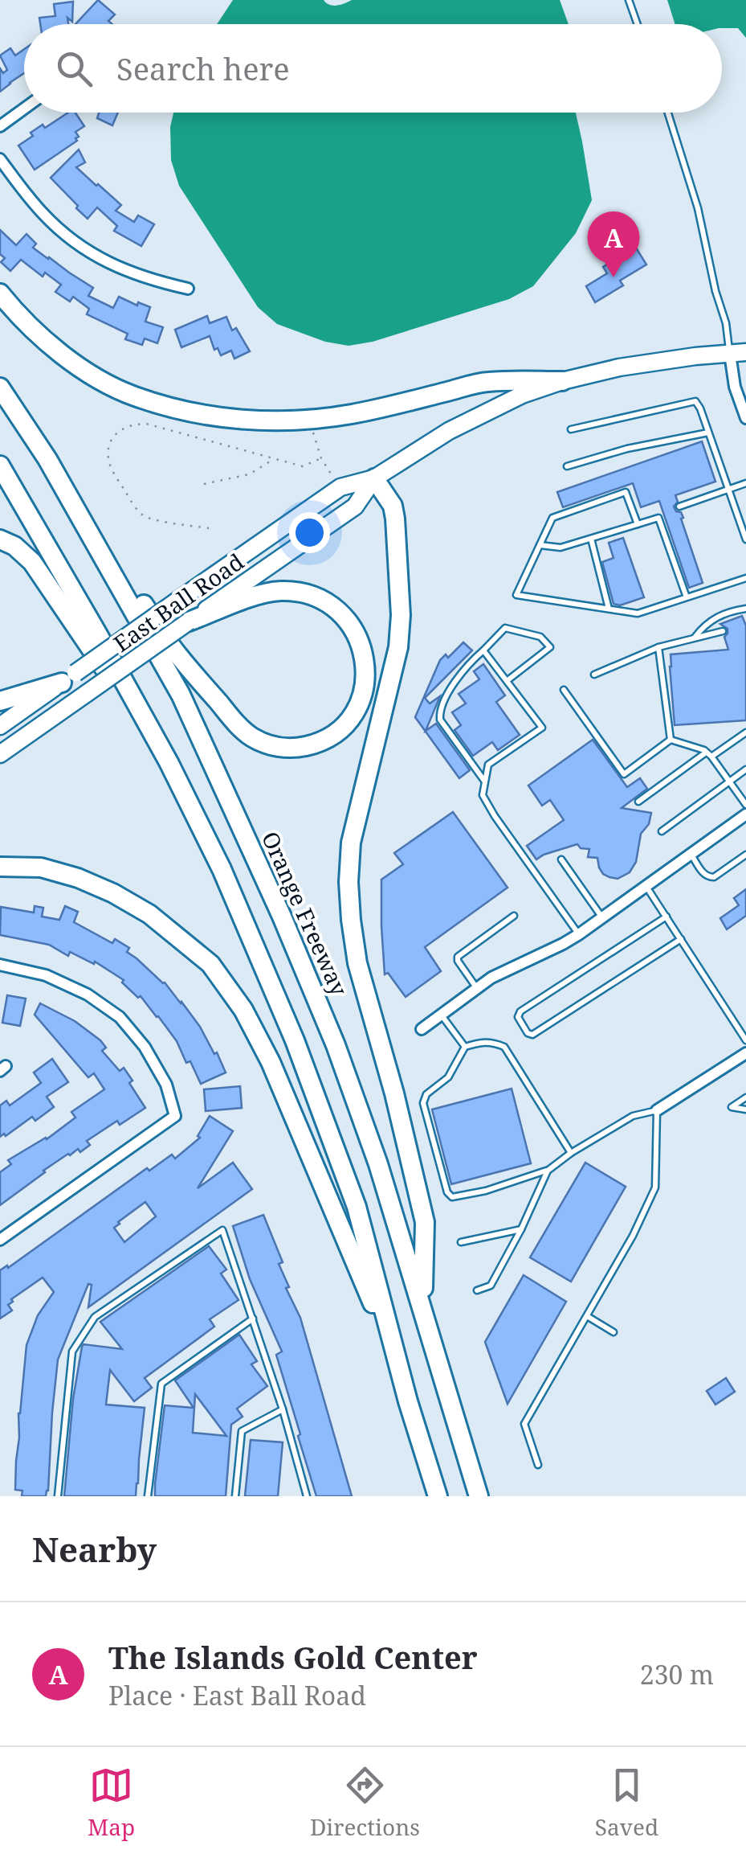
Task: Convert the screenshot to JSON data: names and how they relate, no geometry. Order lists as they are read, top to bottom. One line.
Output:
{"streets":{"highway":["Orange Freeway"],"main road":["East Ball Road"]},"page":{"search":"Search here","pins":"A","heading":"Nearby","list":[{"mark":"A","name":"The Islands Gold Center","note":"Place · East Ball Road","value":"230 m"}],"nav":["Map","Directions","Saved"]}}
